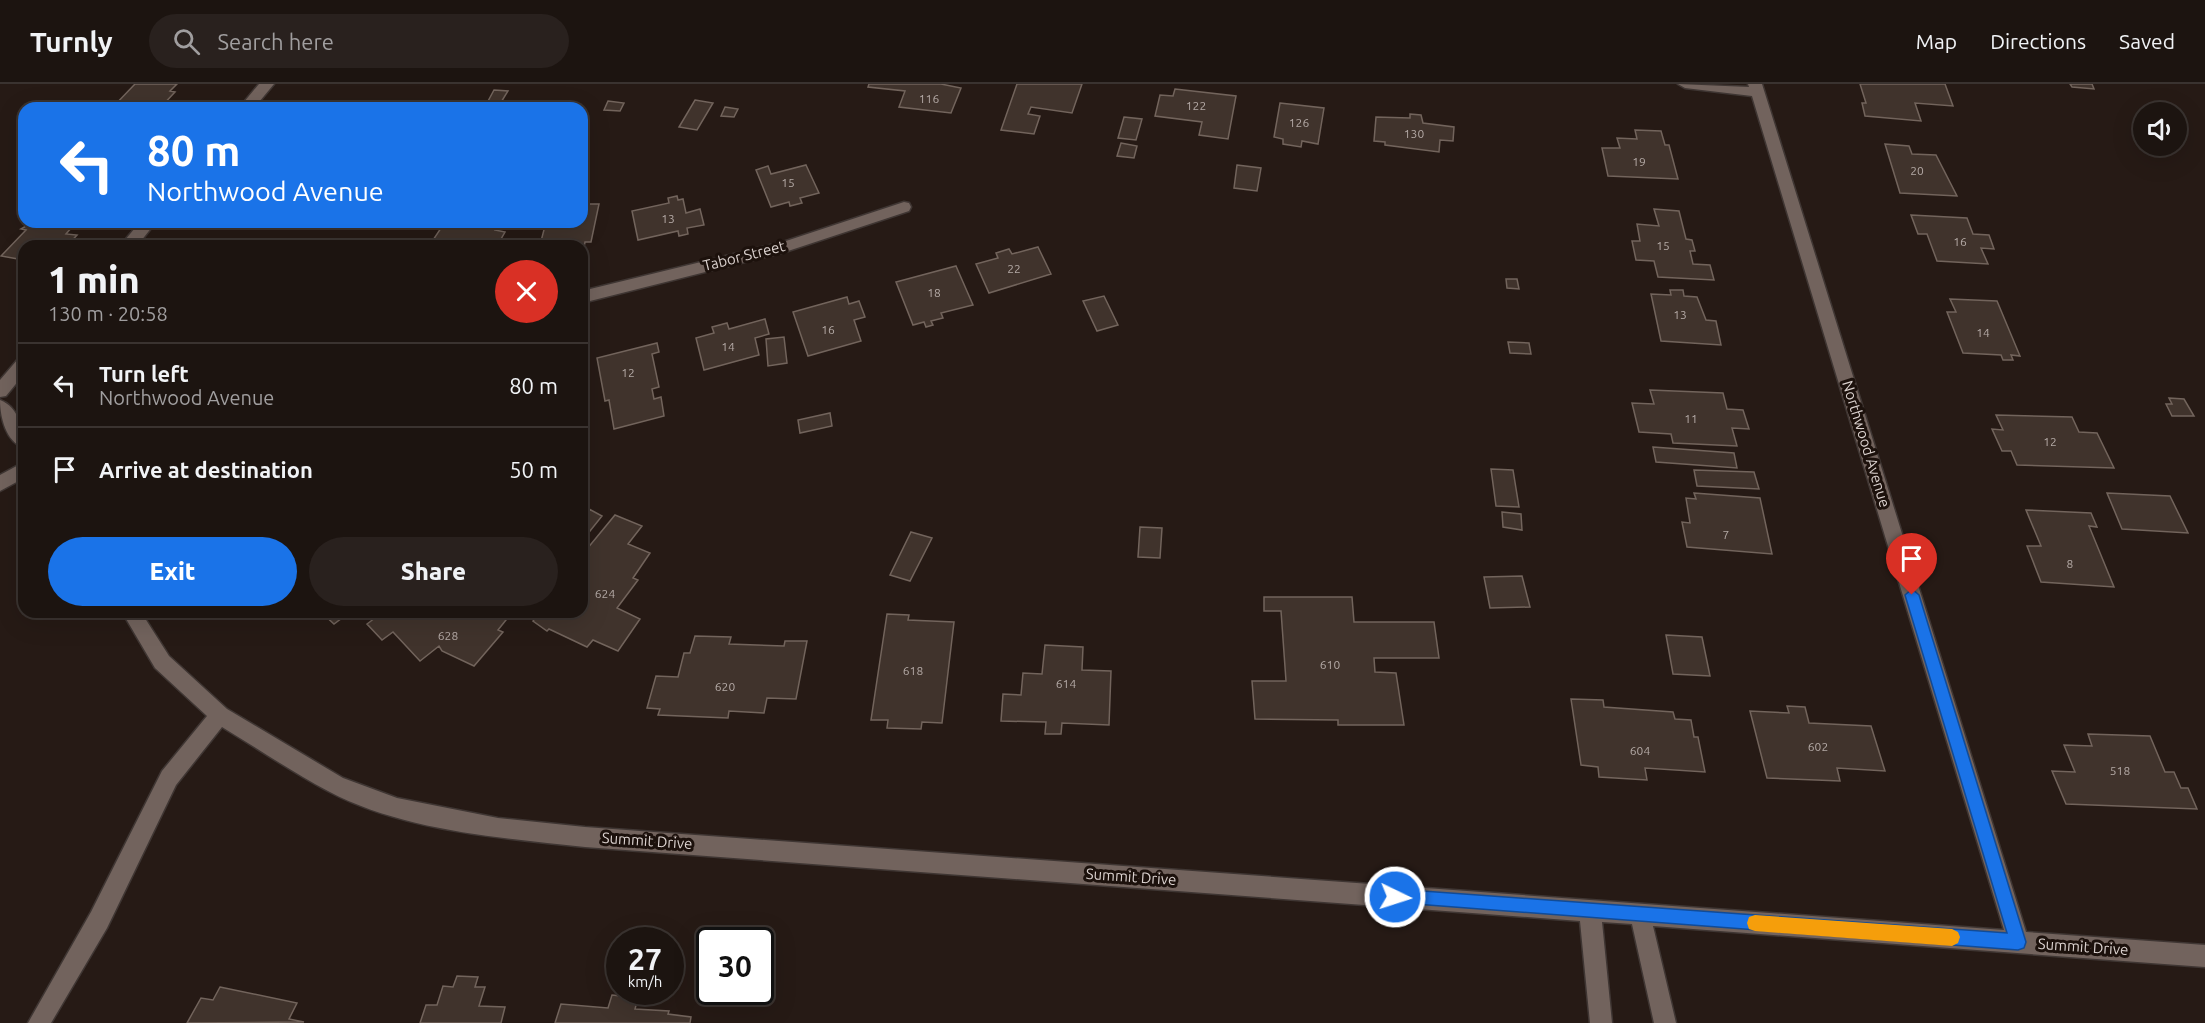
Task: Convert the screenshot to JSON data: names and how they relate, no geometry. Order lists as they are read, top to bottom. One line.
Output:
{"streets":{"street":["Tabor Street","Northwood Avenue","Summit Drive"]},"crossings":[["Northwood Avenue","Summit Drive"]],"house_numbers":["116","122","126","130","19","20","15","13","16","15","22","18","13","16","14","14","12","11","12","7","8","624","628","610","618","614","620","602","604","518"],"page":{"header":"Turnly","search":"Search here","nav":["Map","Directions","Saved"],"turn":["80 m","Northwood Avenue"],"heading":["1 min","130 m · 20:58"],"list":[{"name":"Turn left","note":"Northwood Avenue","value":"80 m"},{"name":"Arrive at destination","value":"50 m"}],"buttons":["Exit","Share"],"speed":"27 km/h","limit":"30"}}
